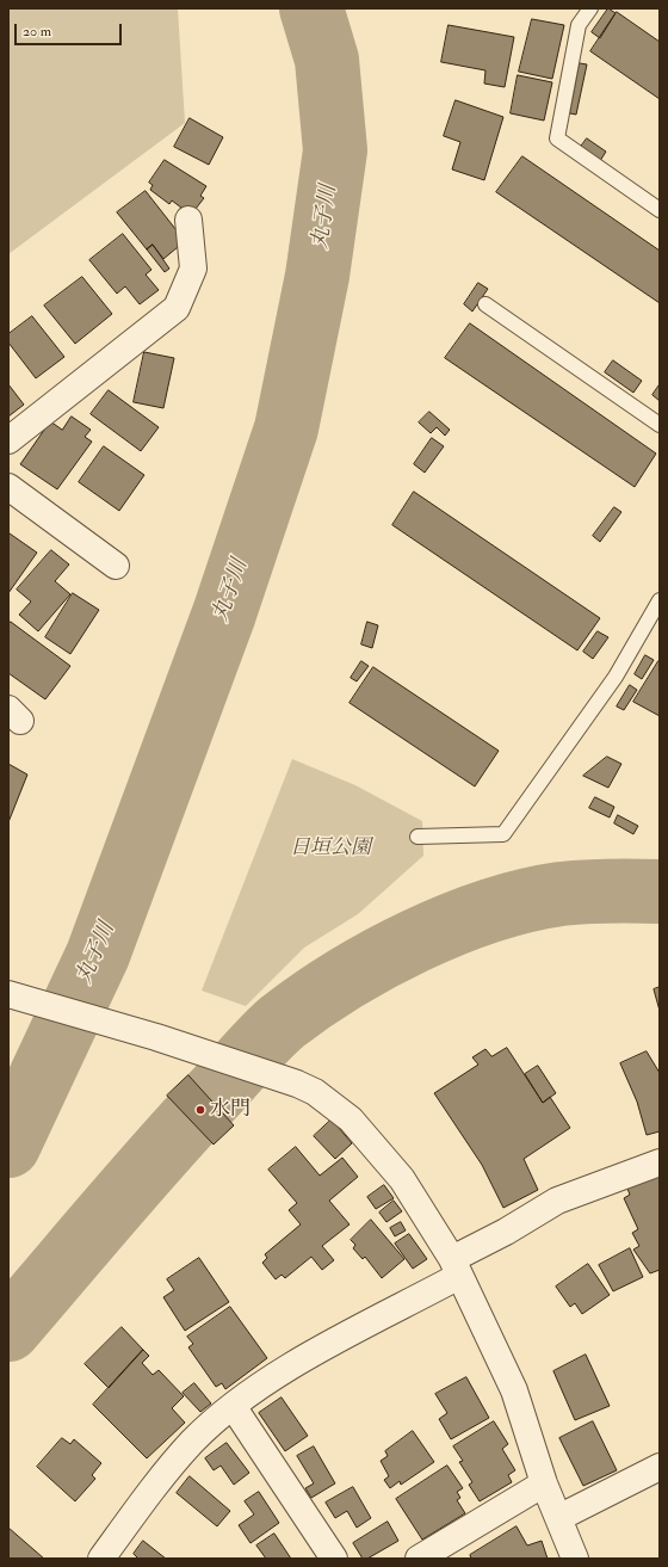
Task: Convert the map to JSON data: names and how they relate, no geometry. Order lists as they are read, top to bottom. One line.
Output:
{"water":["丸子川"],"parks":["日垣公園"],"places":["水門"],"scale_bar":"20 m"}
